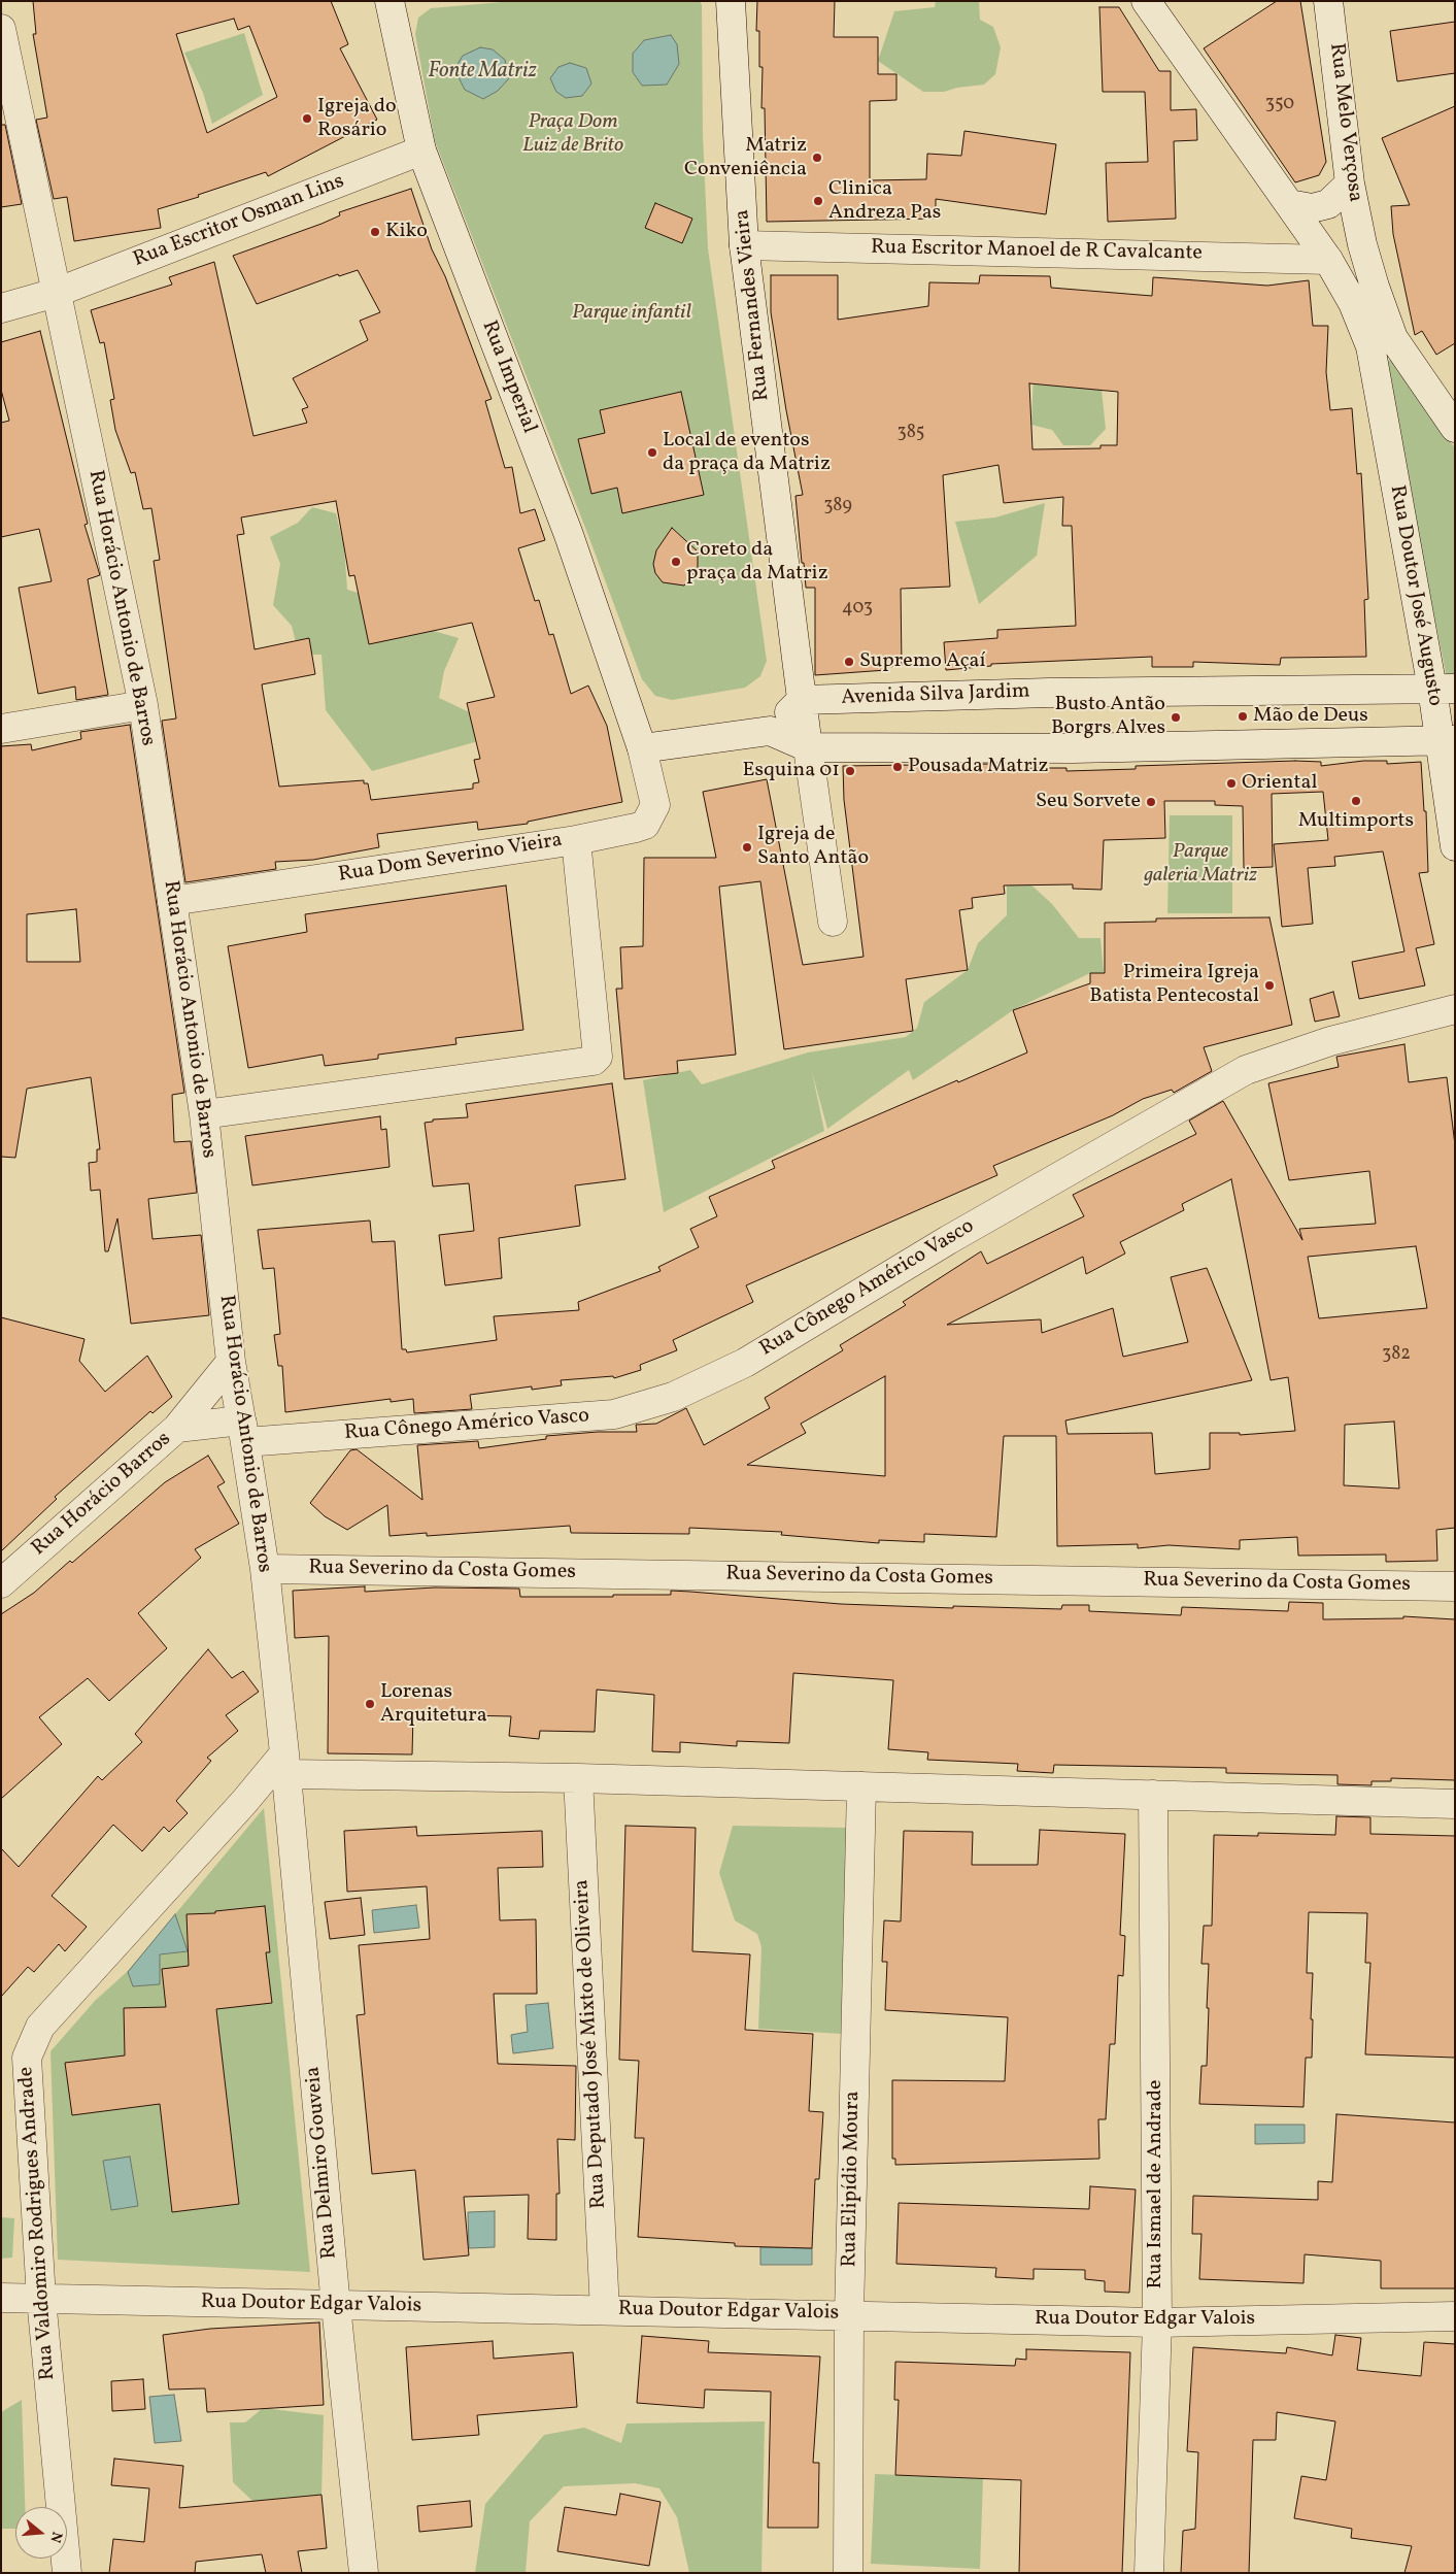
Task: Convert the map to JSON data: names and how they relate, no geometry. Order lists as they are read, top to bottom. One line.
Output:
{"streets":{"street":["Rua Melo Verçosa","Rua Escritor Osman Lins","Rua Escritor Manoel de R Cavalcante","Rua Fernandes Vieira","Rua Imperial","Rua Doutor José Augusto","Rua Horácio Antonio de Barros","Avenida Silva Jardim","Rua Dom Severino Vieira","Rua Cônego Américo Vasco","Rua Horácio Barros","Rua Severino da Costa Gomes","Rua Deputado José Mixto de Oliveira","Rua Delmiro Gouveia","Rua Elipídio Moura","Rua Ismael de Andrade","Rua Valdomiro Rodrigues Andrade","Rua Doutor Edgar Valois"]},"crossings":[["Rua Melo Verçosa","Rua Doutor José Augusto"],["Rua Escritor Osman Lins","Rua Imperial"],["Rua Escritor Osman Lins","Rua Horácio Antonio de Barros"],["Rua Escritor Manoel de R Cavalcante","Rua Fernandes Vieira"],["Rua Fernandes Vieira","Avenida Silva Jardim"],["Rua Imperial","Rua Dom Severino Vieira"],["Rua Doutor José Augusto","Avenida Silva Jardim"],["Rua Horácio Antonio de Barros","Rua Dom Severino Vieira"],["Rua Horácio Antonio de Barros","Rua Cônego Américo Vasco"],["Rua Horácio Antonio de Barros","Rua Horácio Barros"],["Rua Horácio Antonio de Barros","Rua Severino da Costa Gomes"],["Rua Horácio Antonio de Barros","Rua Delmiro Gouveia"],["Rua Horácio Antonio de Barros","Rua Valdomiro Rodrigues Andrade"],["Rua Cônego Américo Vasco","Rua Horácio Barros"],["Rua Deputado José Mixto de Oliveira","Rua Doutor Edgar Valois"],["Rua Delmiro Gouveia","Rua Valdomiro Rodrigues Andrade"],["Rua Delmiro Gouveia","Rua Doutor Edgar Valois"],["Rua Elipídio Moura","Rua Doutor Edgar Valois"],["Rua Ismael de Andrade","Rua Doutor Edgar Valois"],["Rua Valdomiro Rodrigues Andrade","Rua Doutor Edgar Valois"]],"water":["Fonte Matriz"],"parks":["Praça Dom Luiz de Brito","Parque infantil","Parque galeria Matriz"],"places":["Igreja do Rosário","Matriz Conveniência","Clinica Andreza Pas","Kiko","Local de eventos da praça da Matriz","Coreto da praça da Matriz","Supremo Açaí","Mão de Deus","Busto Antão Borgrs Alves","Pousada Matriz","Esquina 01","Oriental","Multimports","Seu Sorvete","Igreja de Santo Antão","Primeira Igreja Batista Pentecostal","Lorenas Arquitetura"],"house_numbers":["350","385","389","403","382"],"north":"right"}
